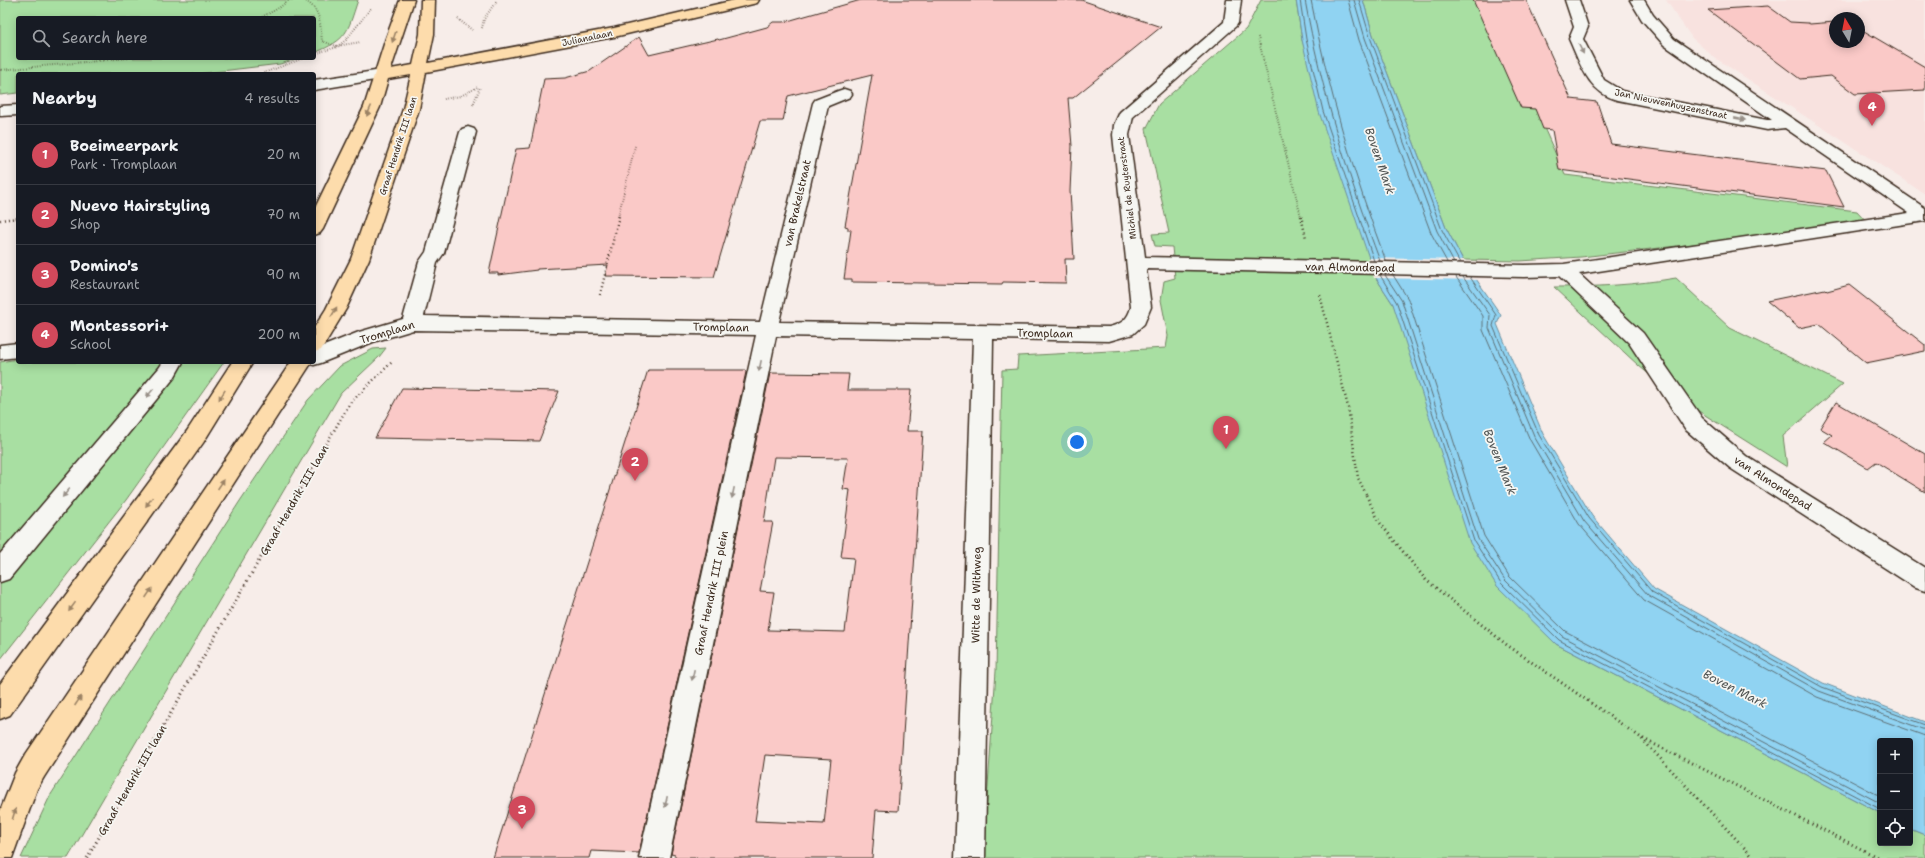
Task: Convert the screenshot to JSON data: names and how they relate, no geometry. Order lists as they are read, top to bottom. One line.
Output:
{"streets":{"main road":["Julianalaan","Graaf Hendrik III laan"],"street":["Jan Nieuwenhuyzenstraat","Michiel de Ruyterstraat","van Brakelstraat","van Almondepad","Tromplaan","Graaf Hendrik III plein","Witte de Withweg"]},"crossings":[["Julianalaan","Graaf Hendrik III laan"],["Graaf Hendrik III laan","Tromplaan"],["Michiel de Ruyterstraat","van Almondepad"],["Michiel de Ruyterstraat","Tromplaan"],["van Brakelstraat","Tromplaan"],["van Brakelstraat","Graaf Hendrik III plein"],["Tromplaan","Graaf Hendrik III plein"],["Tromplaan","Witte de Withweg"]],"one_way":["Graaf Hendrik III plein"],"water":["Boven Mark"],"north":"top","page":{"search":"Search here","heading":["Nearby","4 results"],"pins":["4","1","2","3"],"list":[{"mark":"1","name":"Boeimeerpark","note":"Park · Tromplaan","value":"20 m"},{"mark":"2","name":"Nuevo Hairstyling","note":"Shop","value":"70 m"},{"mark":"3","name":"Domino's","note":"Restaurant","value":"90 m"},{"mark":"4","name":"Montessori+","note":"School","value":"200 m"}],"map_buttons":["+","−"]}}
